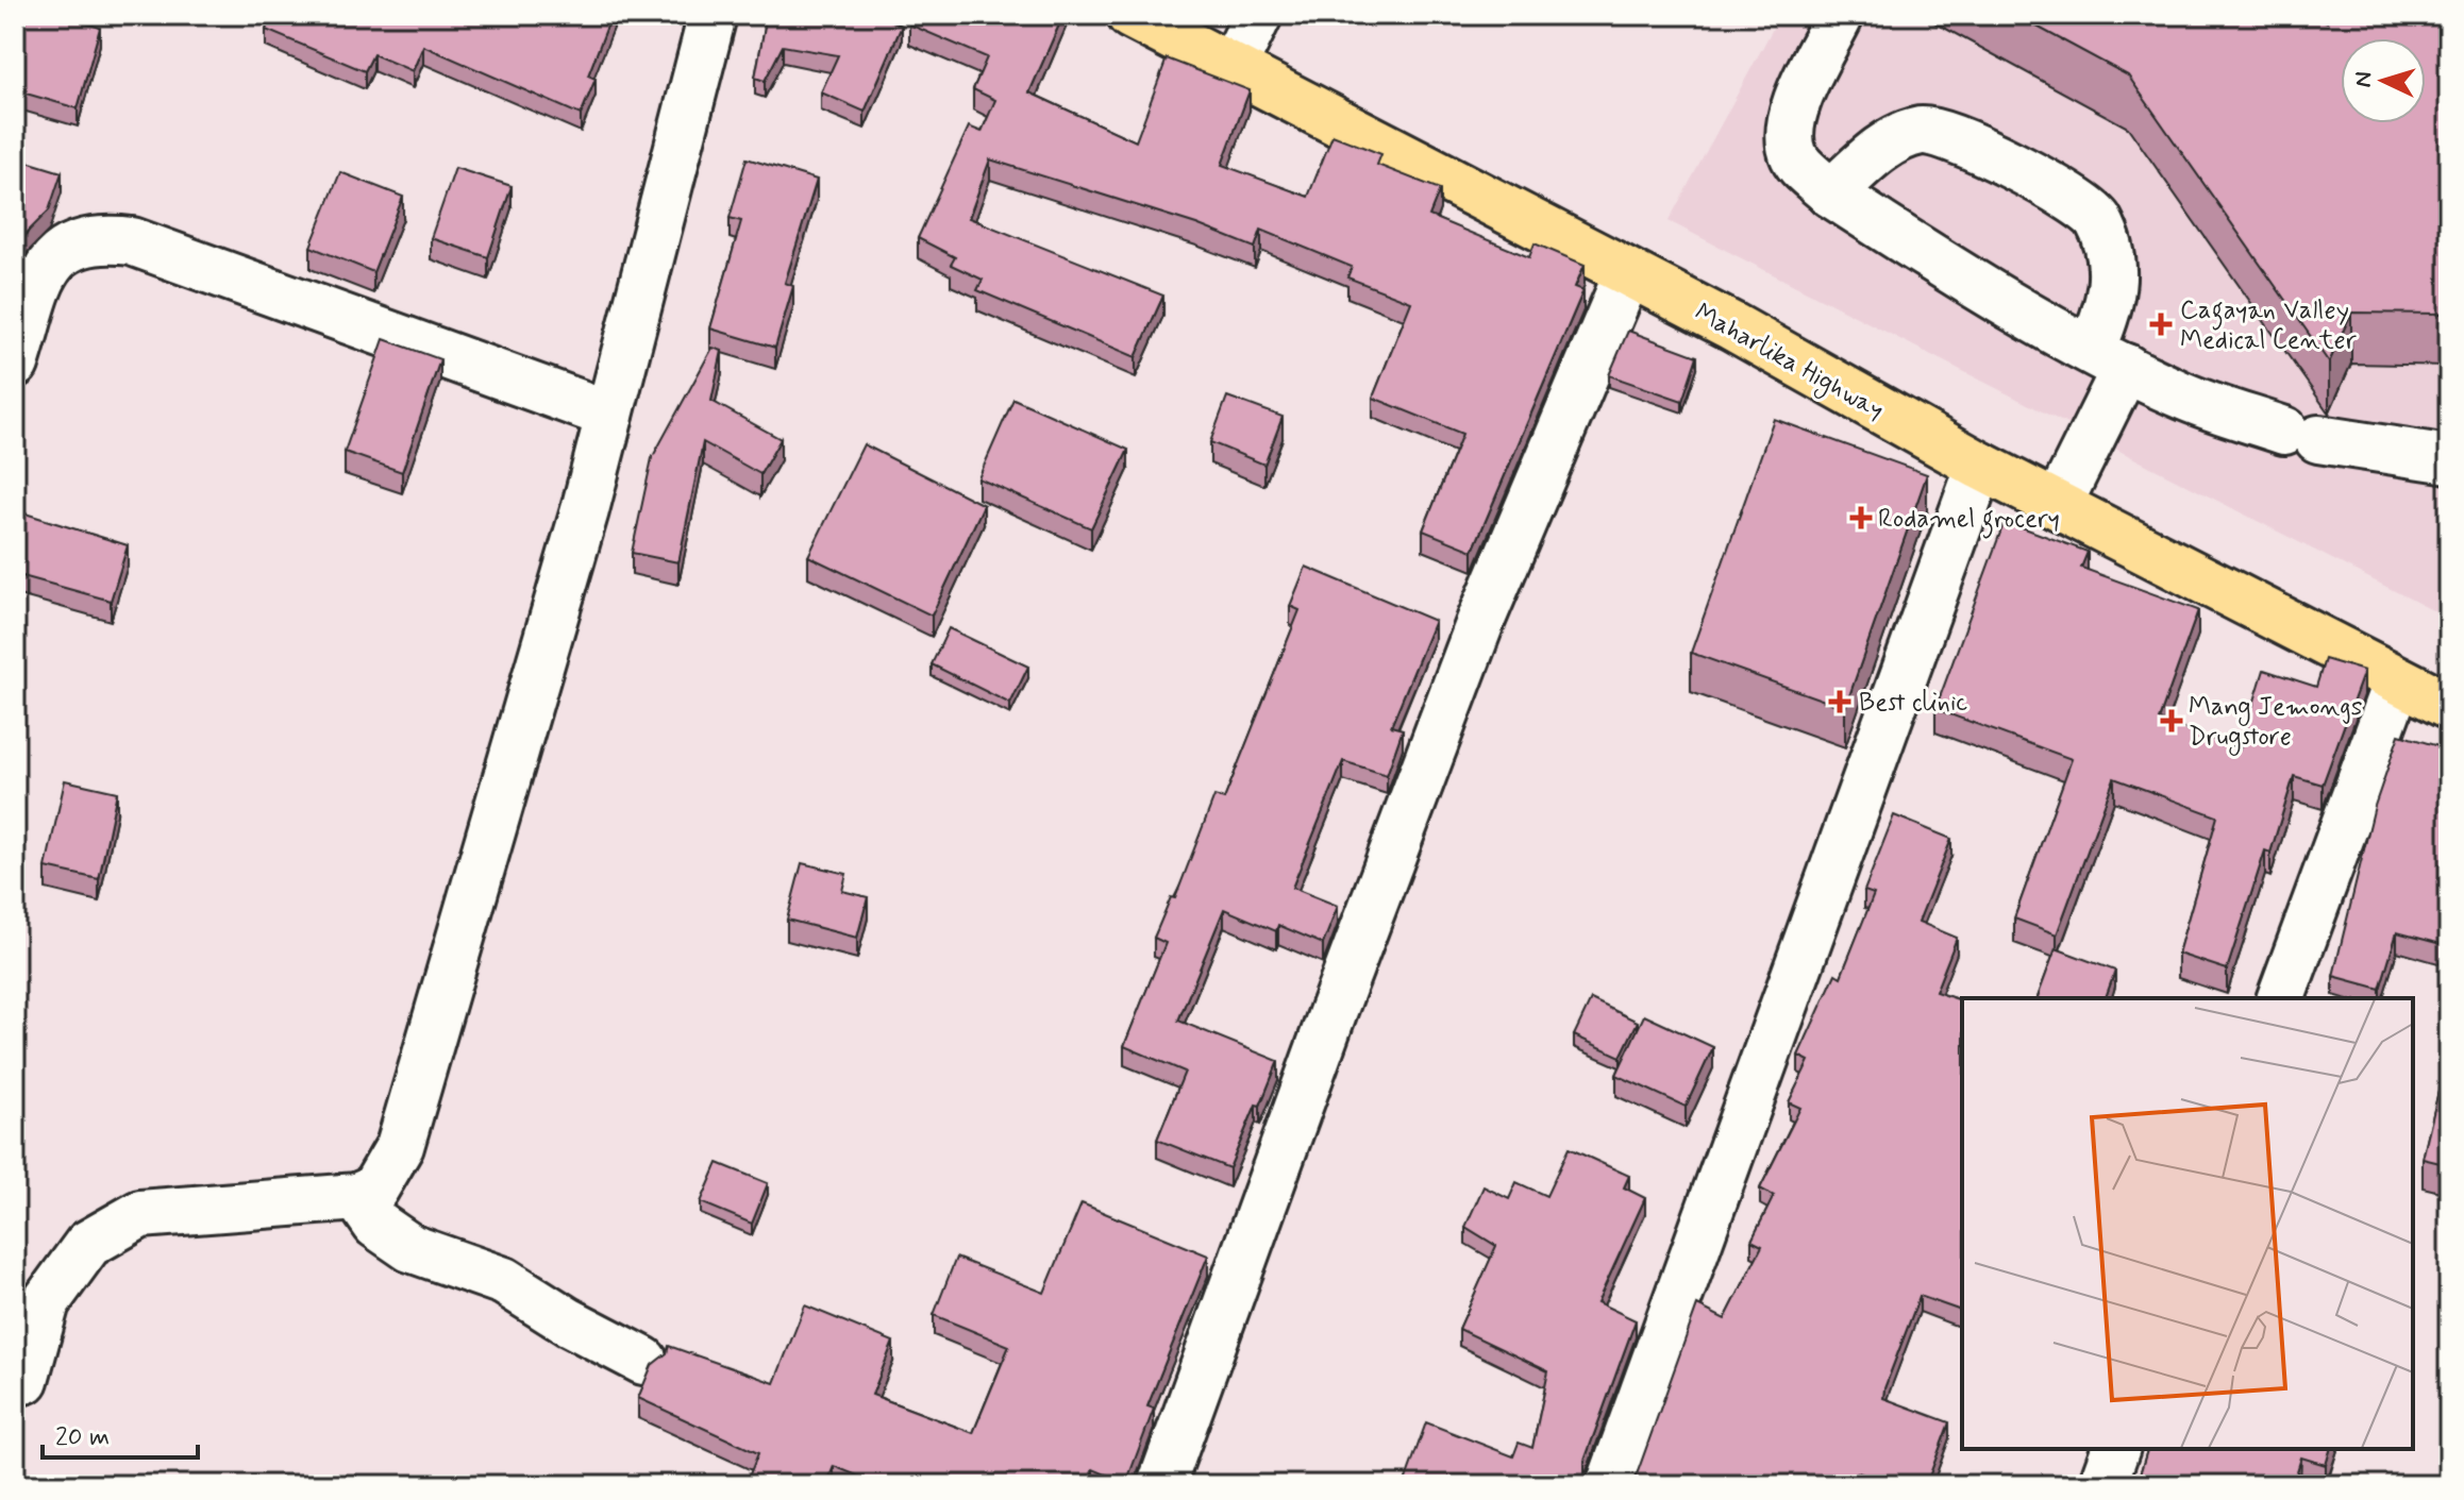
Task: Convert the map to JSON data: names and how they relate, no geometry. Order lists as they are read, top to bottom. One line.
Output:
{"streets":{"highway":["Maharlika Highway"]},"places":{"health":["Cagayan Valley Medical Center","Rodamel grocery","Best clinic","Mang Jemongs Drugstore"]},"scale_bar":"20 m","north":"left"}
